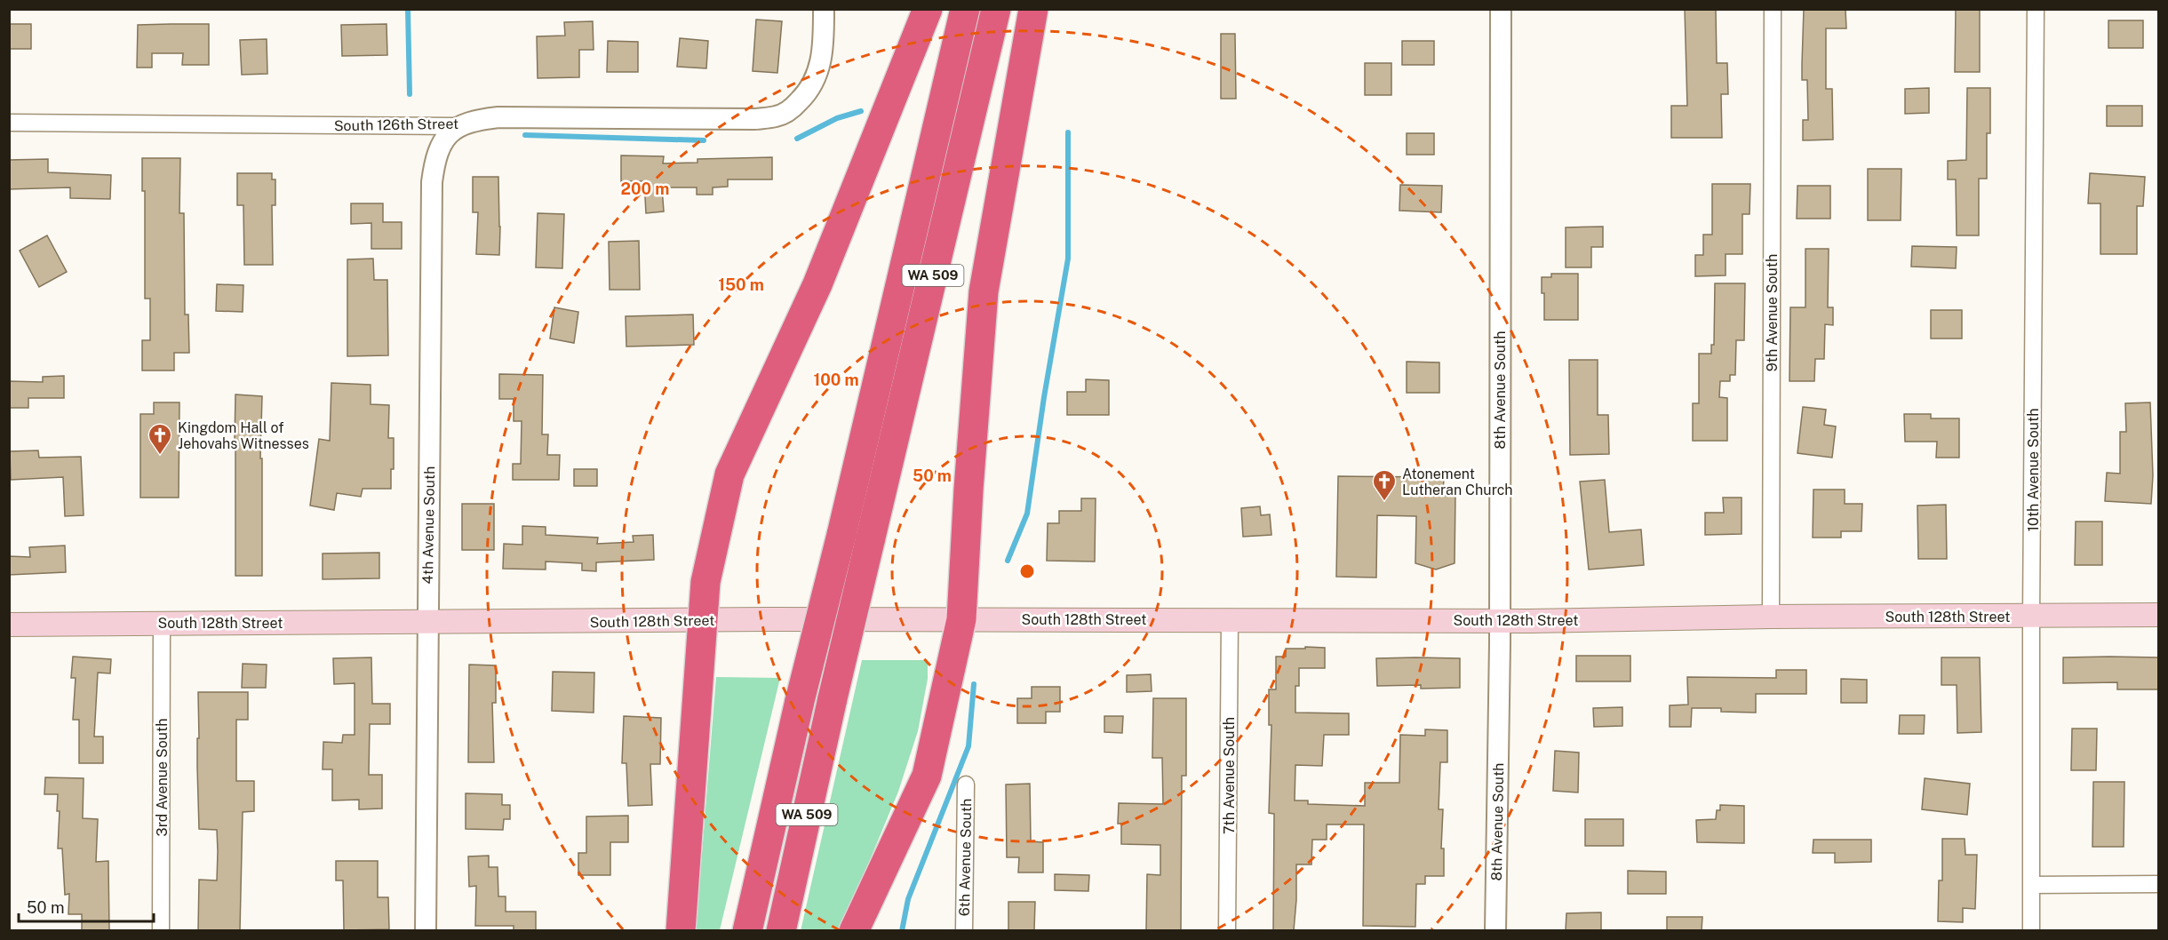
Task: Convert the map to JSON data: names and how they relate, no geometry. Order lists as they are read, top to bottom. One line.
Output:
{"streets":{"highway":["WA 509"],"main road":["South 128th Street"],"street":["South 126th Street","9th Avenue South","8th Avenue South","10th Avenue South","4th Avenue South","7th Avenue South","3rd Avenue South","6th Avenue South"]},"crossings":[["South 126th Street","4th Avenue South"],["9th Avenue South","South 128th Street"],["8th Avenue South","South 128th Street"],["10th Avenue South","South 128th Street"],["4th Avenue South","South 128th Street"],["South 128th Street","7th Avenue South"],["South 128th Street","3rd Avenue South"]],"places":{"church":["Kingdom Hall of Jehovahs Witnesses","Atonement Lutheran Church"]},"scale_bar":"50 m","rings":["200 m","150 m","100 m","50 m"]}
